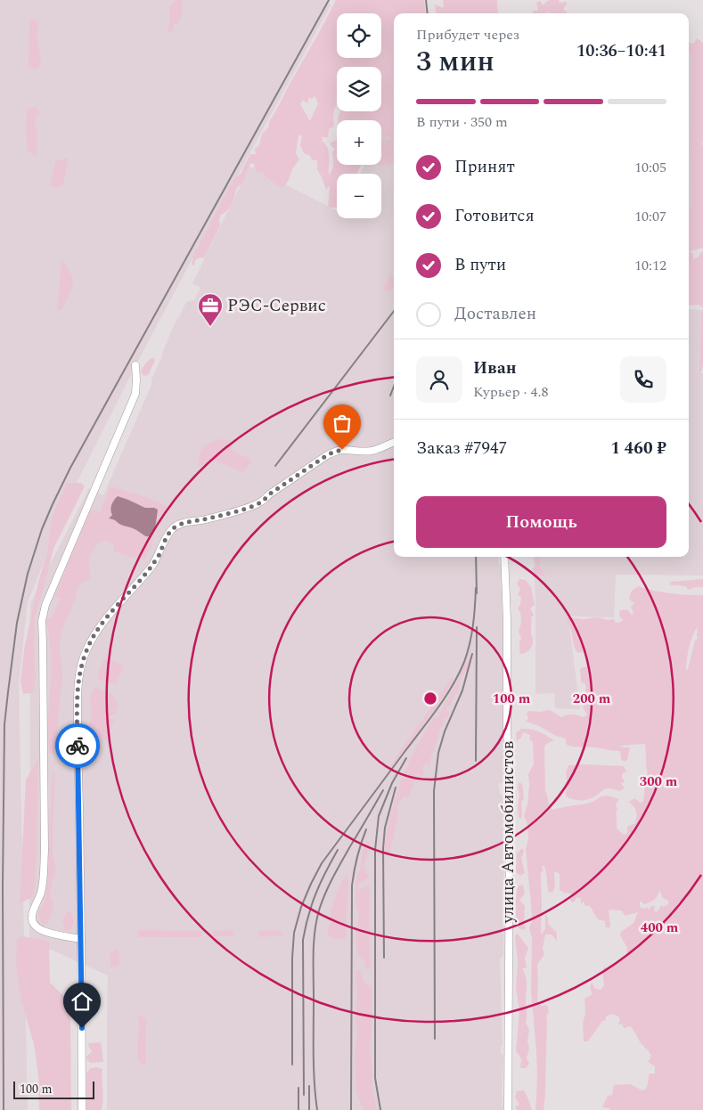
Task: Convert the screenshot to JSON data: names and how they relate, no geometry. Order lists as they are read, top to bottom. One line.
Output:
{"streets":{"street":["улица Автомобилистов"]},"places":{"office":["РЭС-Сервис"]},"scale_bar":"100 m","page":{"map_buttons":["+","−"],"heading":["3 мин","Прибудет через","10:36–10:41"],"panel":["Иван","Курьер · 4.8","Заказ #7947","1 460 ₽"],"bar":"В пути · 350 m","list":[["Принят","10:05"],["Готовится","10:07"],["В пути","10:12"],"Доставлен"],"buttons":"Помощь","scale":"100 m"},"rings":["100 m","200 m","300 m","400 m"]}
